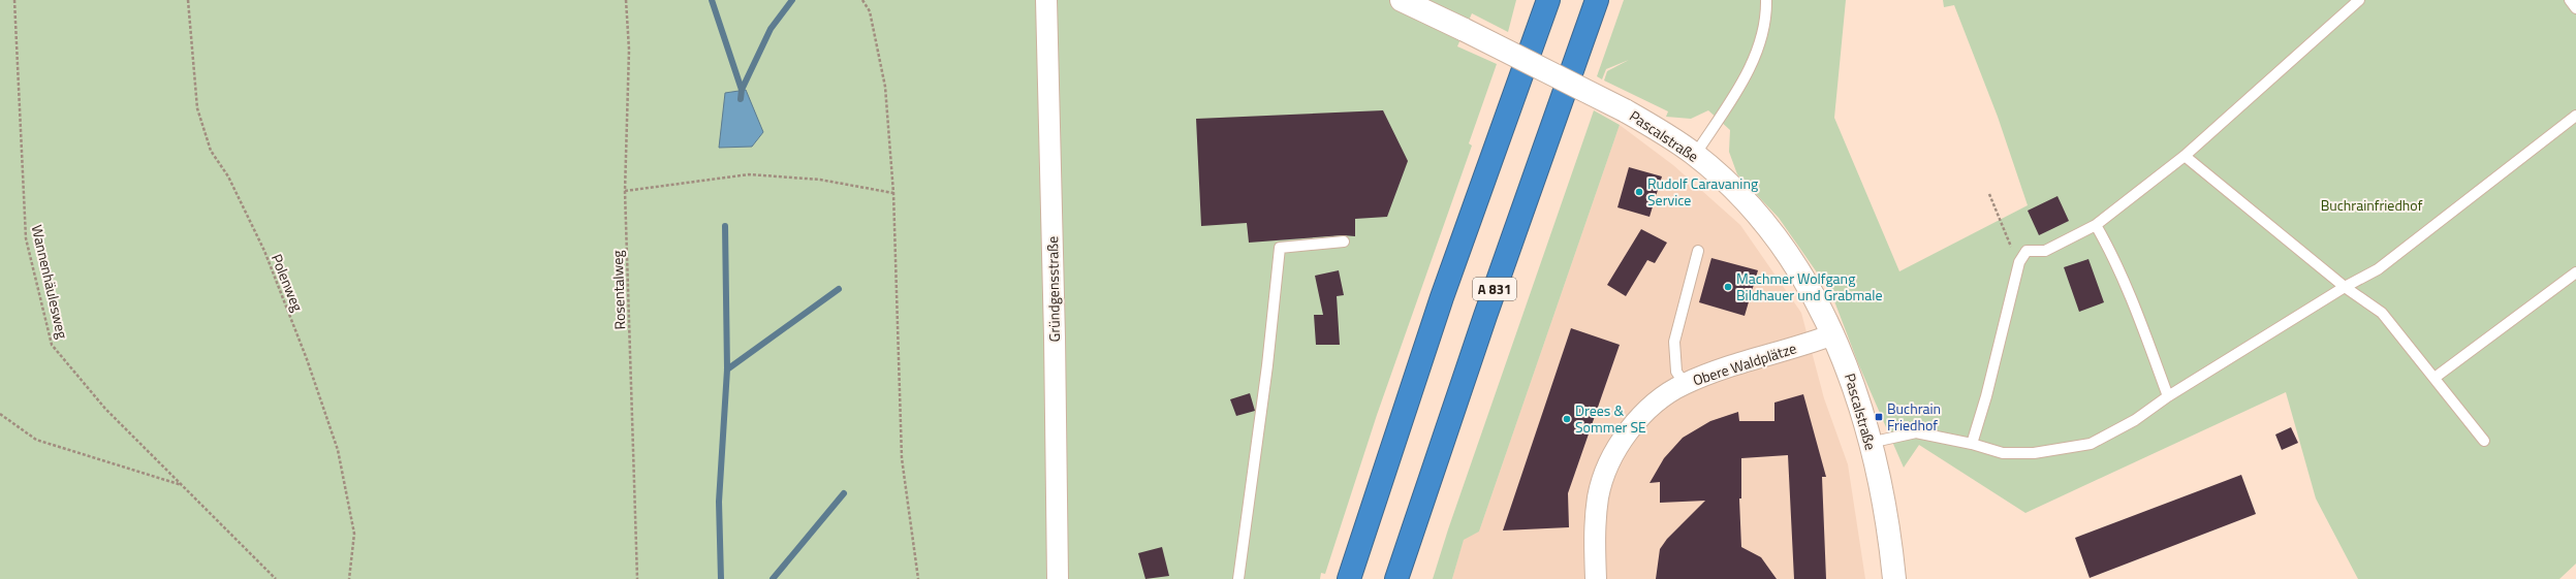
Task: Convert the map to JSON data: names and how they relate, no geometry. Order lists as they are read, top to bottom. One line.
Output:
{"streets":{"highway":["A 831"],"street":["Pascalstraße","Gründgensstraße","Obere Waldplätze"],"path":["Wannenhäulesweg","Polenweg","Rosentalweg"]},"crossings":[["Pascalstraße","Obere Waldplätze"]],"parks":["Buchrainfriedhof"],"places":{"other":["Rudolf Caravaning Service","Machmer Wolfgang Bildhauer und Grabmale","Drees & Sommer SE"],"transit":["Buchrain Friedhof"]}}
